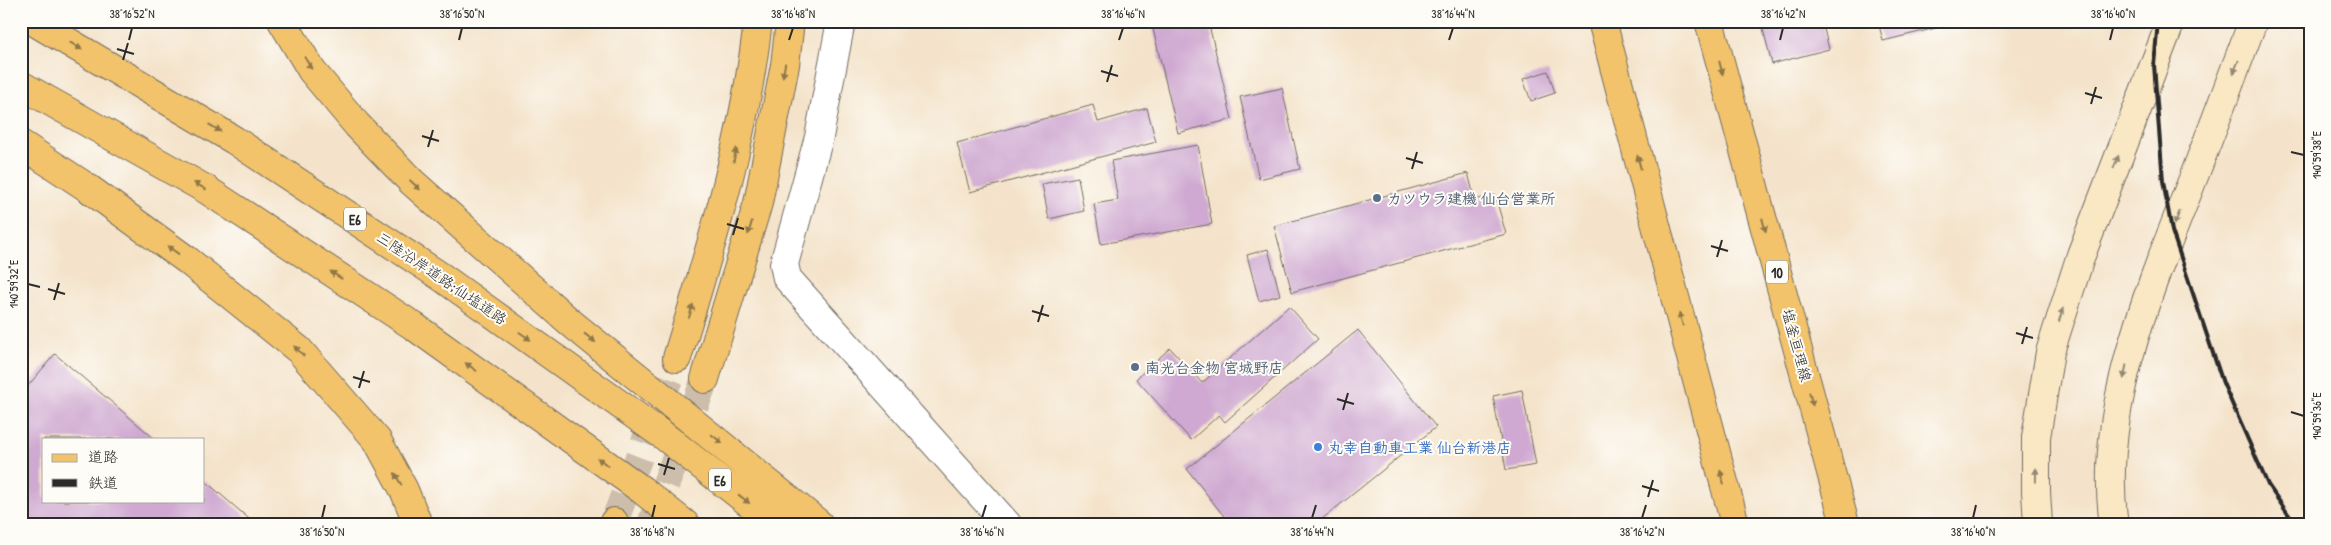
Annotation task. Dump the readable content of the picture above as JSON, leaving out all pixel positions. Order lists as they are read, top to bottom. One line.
{"streets":{"main road":["E6","10","三陸沿岸道路;仙塩道路","塩釜亘理線"]},"places":["カツウラ建機 仙台営業所","南光台金物 宮城野店","丸幸自動車工業 仙台新港店"],"legend":["道路","鉄道"],"coordinates":["38°16'52\"N","38°16'50\"N","38°16'48\"N","38°16'46\"N","38°16'44\"N","38°16'42\"N","38°16'40\"N","140°59'38\"E","140°59'32\"E","140°59'36\"E"]}
